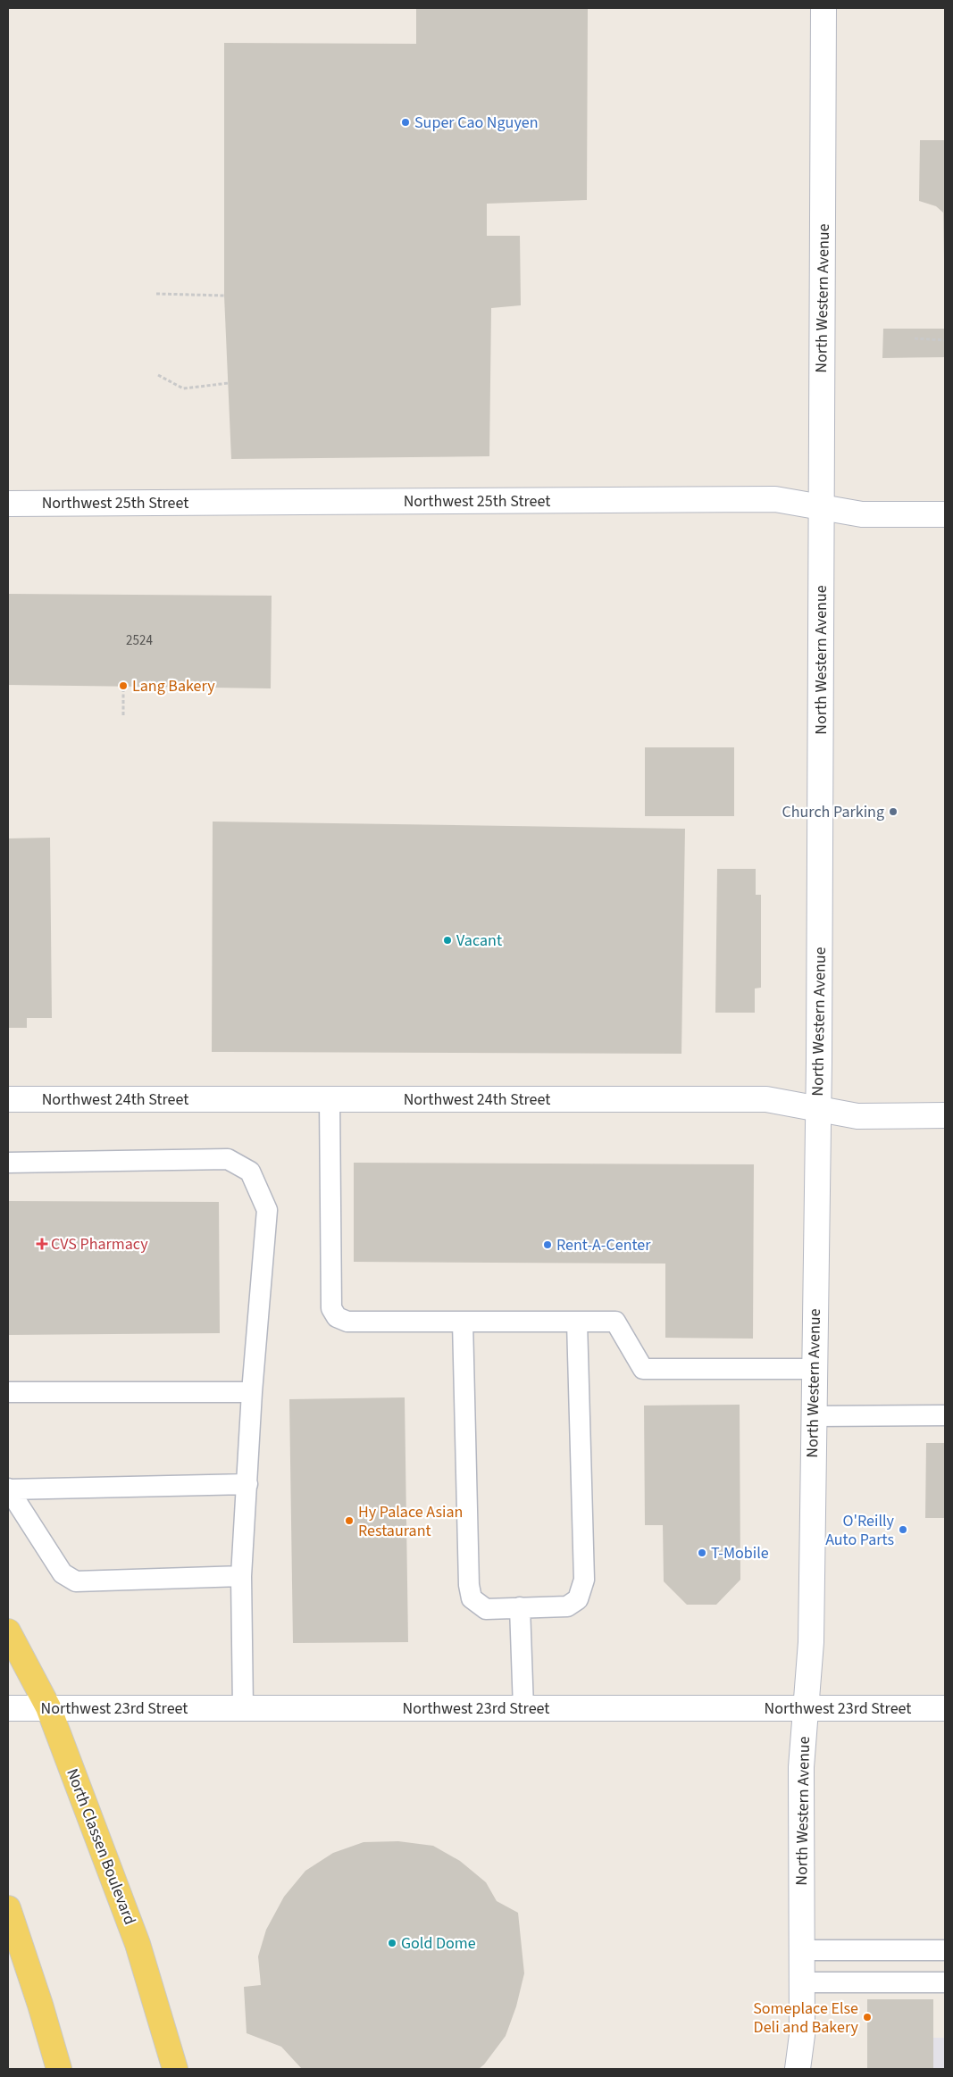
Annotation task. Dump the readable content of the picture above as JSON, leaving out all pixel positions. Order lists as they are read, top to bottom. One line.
{"streets":{"main road":["North Classen Boulevard"],"street":["North Western Avenue","Northwest 25th Street","Northwest 24th Street","Northwest 23rd Street"]},"crossings":[["North Western Avenue","Northwest 25th Street"],["North Western Avenue","Northwest 24th Street"],["North Western Avenue","Northwest 23rd Street"],["Northwest 23rd Street","North Classen Boulevard"]],"places":{"other":["Super Cao Nguyen","Lang Bakery","Church Parking","Vacant","Rent-A-Center","Hy Palace Asian Restaurant","O'Reilly Auto Parts","T-Mobile","Gold Dome","Someplace Else Deli and Bakery"],"health":["CVS Pharmacy"]},"house_numbers":["2524"]}
